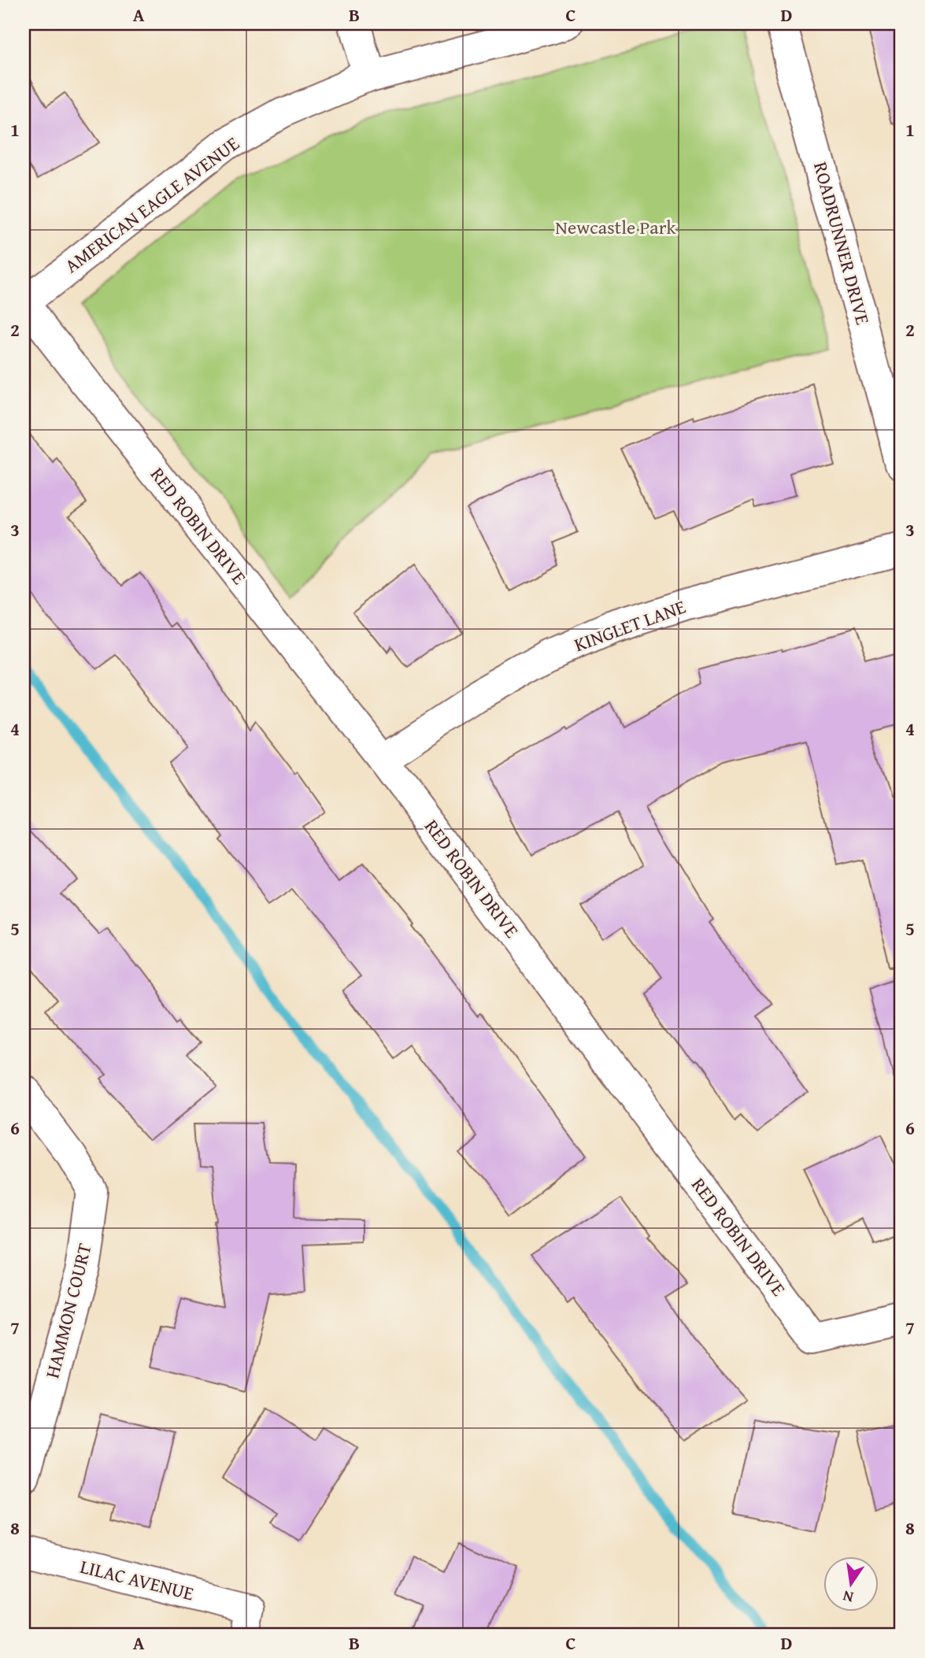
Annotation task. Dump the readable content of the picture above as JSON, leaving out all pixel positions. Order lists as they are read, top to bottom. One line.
{"streets":{"street":["AMERICAN EAGLE AVENUE","ROADRUNNER DRIVE","RED ROBIN DRIVE","KINGLET LANE","HAMMON COURT","LILAC AVENUE"]},"crossings":[["AMERICAN EAGLE AVENUE","RED ROBIN DRIVE"],["RED ROBIN DRIVE","KINGLET LANE"]],"parks":["Newcastle Park"],"north":"bottom","grid":{"columns":["A","B","C","D"],"rows":["1","2","3","4","5","6","7","8"]}}
